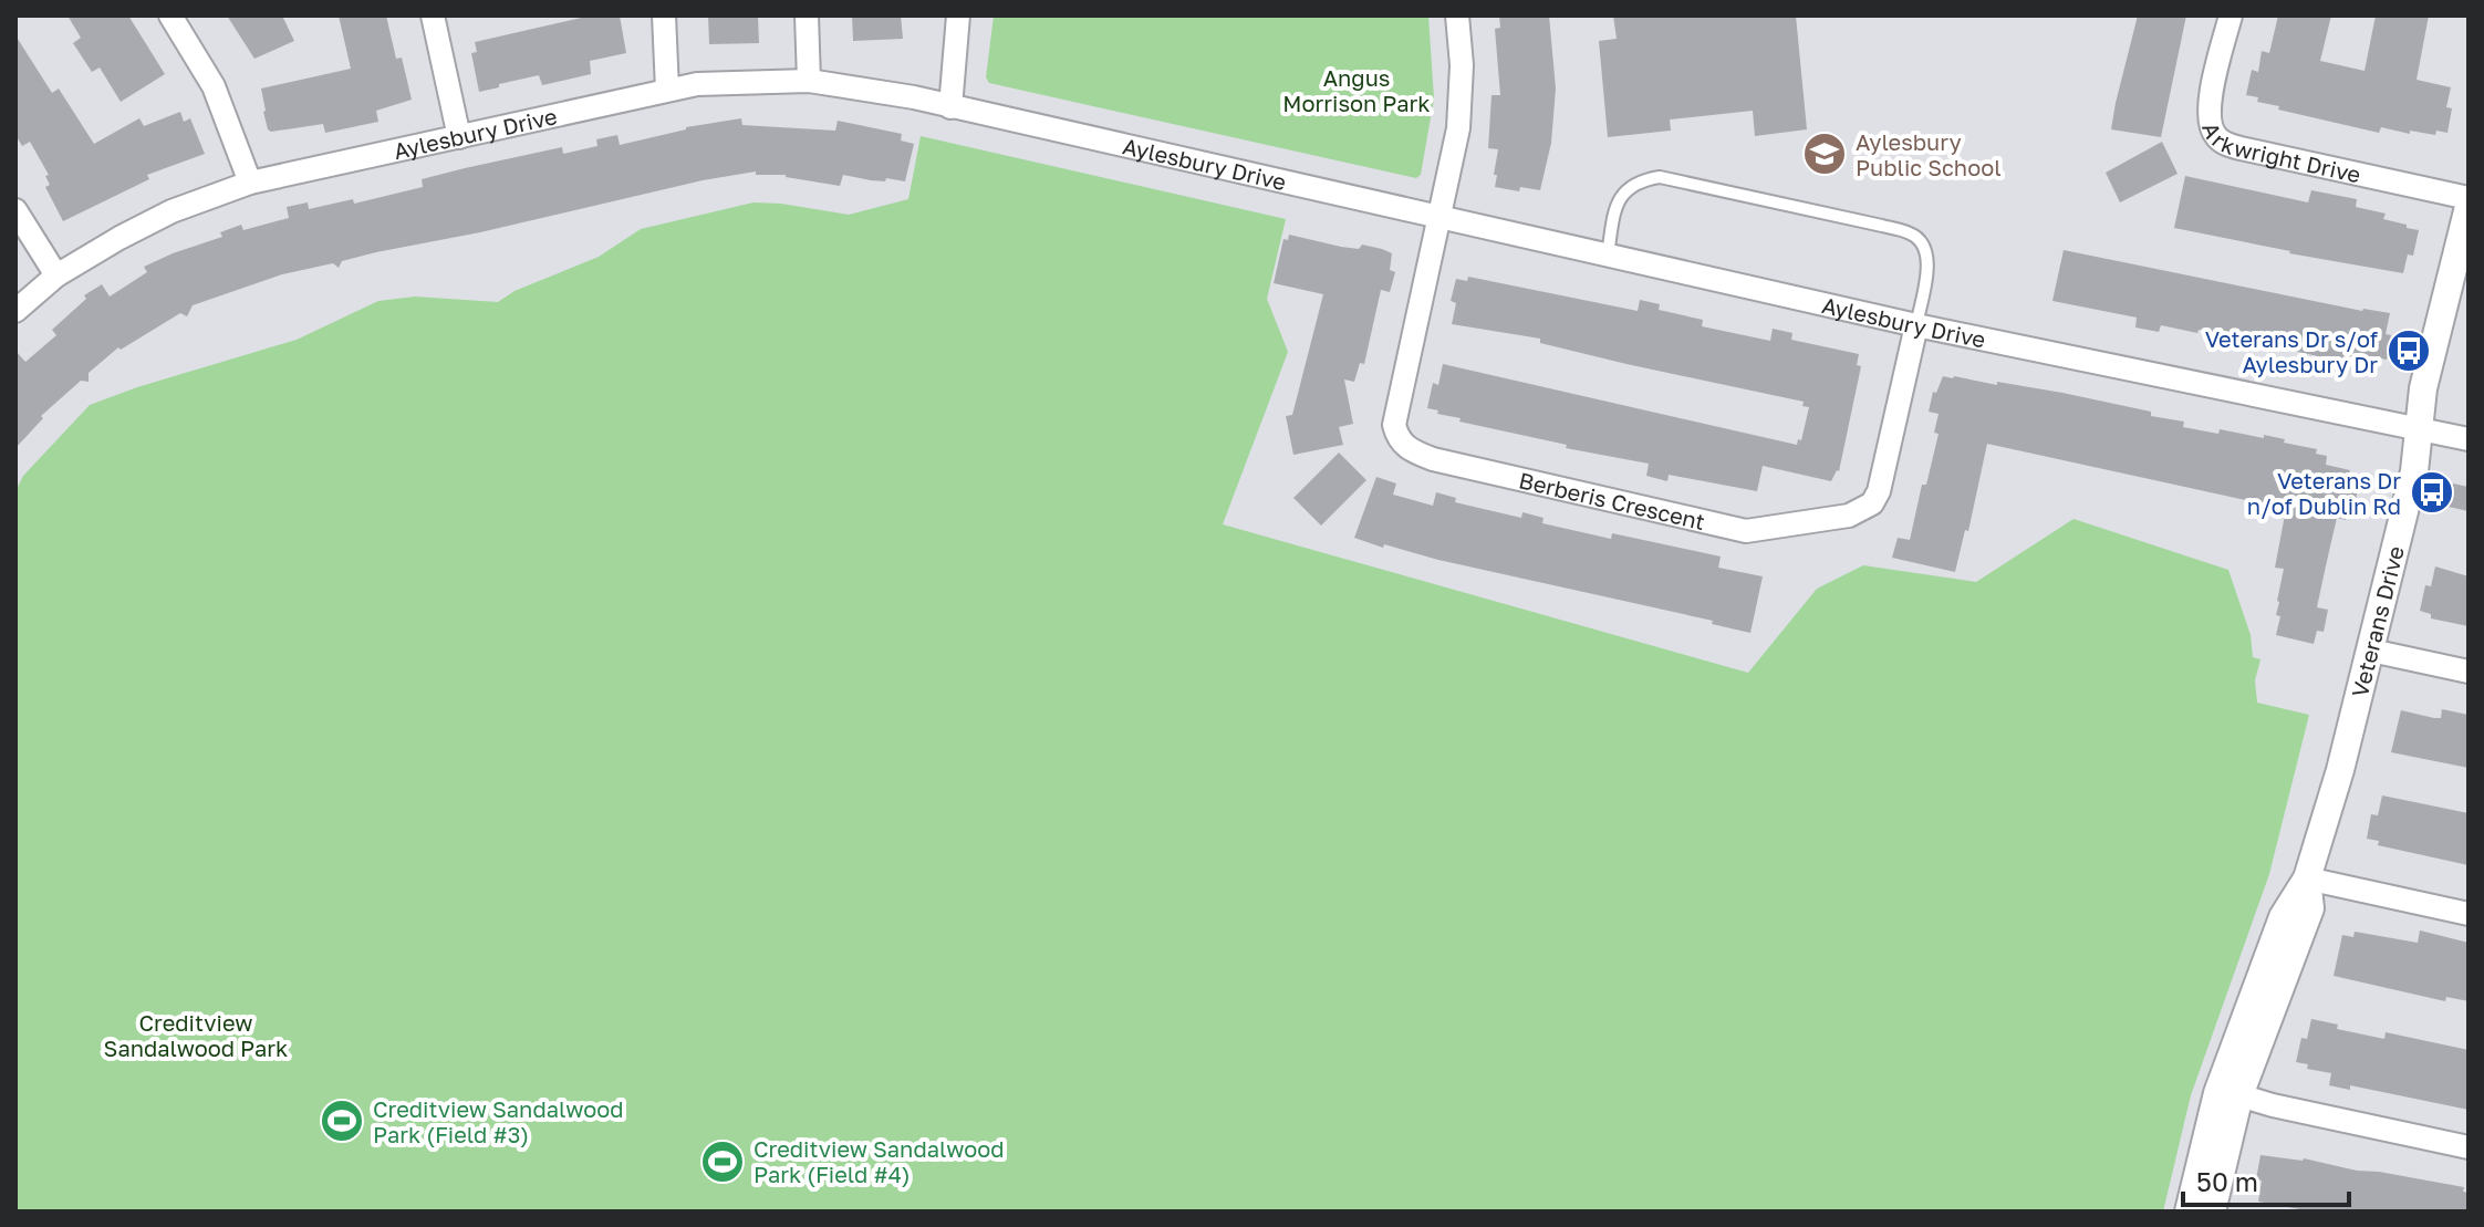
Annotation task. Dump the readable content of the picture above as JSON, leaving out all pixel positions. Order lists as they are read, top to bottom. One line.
{"streets":{"street":["Aylesbury Drive","Arkwright Drive","Berberis Crescent","Veterans Drive"]},"crossings":[["Aylesbury Drive","Berberis Crescent"],["Aylesbury Drive","Veterans Drive"]],"parks":["Angus Morrison Park","Creditview Sandalwood Park"],"places":{"school or university":["Aylesbury Public School"],"bus stop":["Veterans Dr s/of Aylesbury Dr","Veterans Dr n/of Dublin Rd"],"sports":["Creditview Sandalwood Park (Field #3)","Creditview Sandalwood Park (Field #4)"]},"scale_bar":"50 m"}
